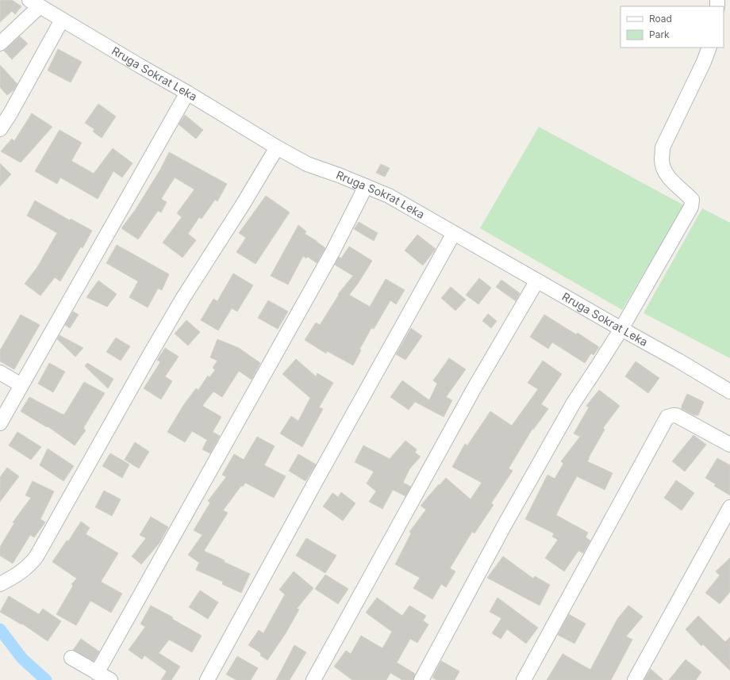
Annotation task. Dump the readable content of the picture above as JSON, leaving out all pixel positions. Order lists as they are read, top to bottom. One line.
{"streets":{"street":["Rruga Sokrat Leka"]},"legend":["Road","Park"]}
